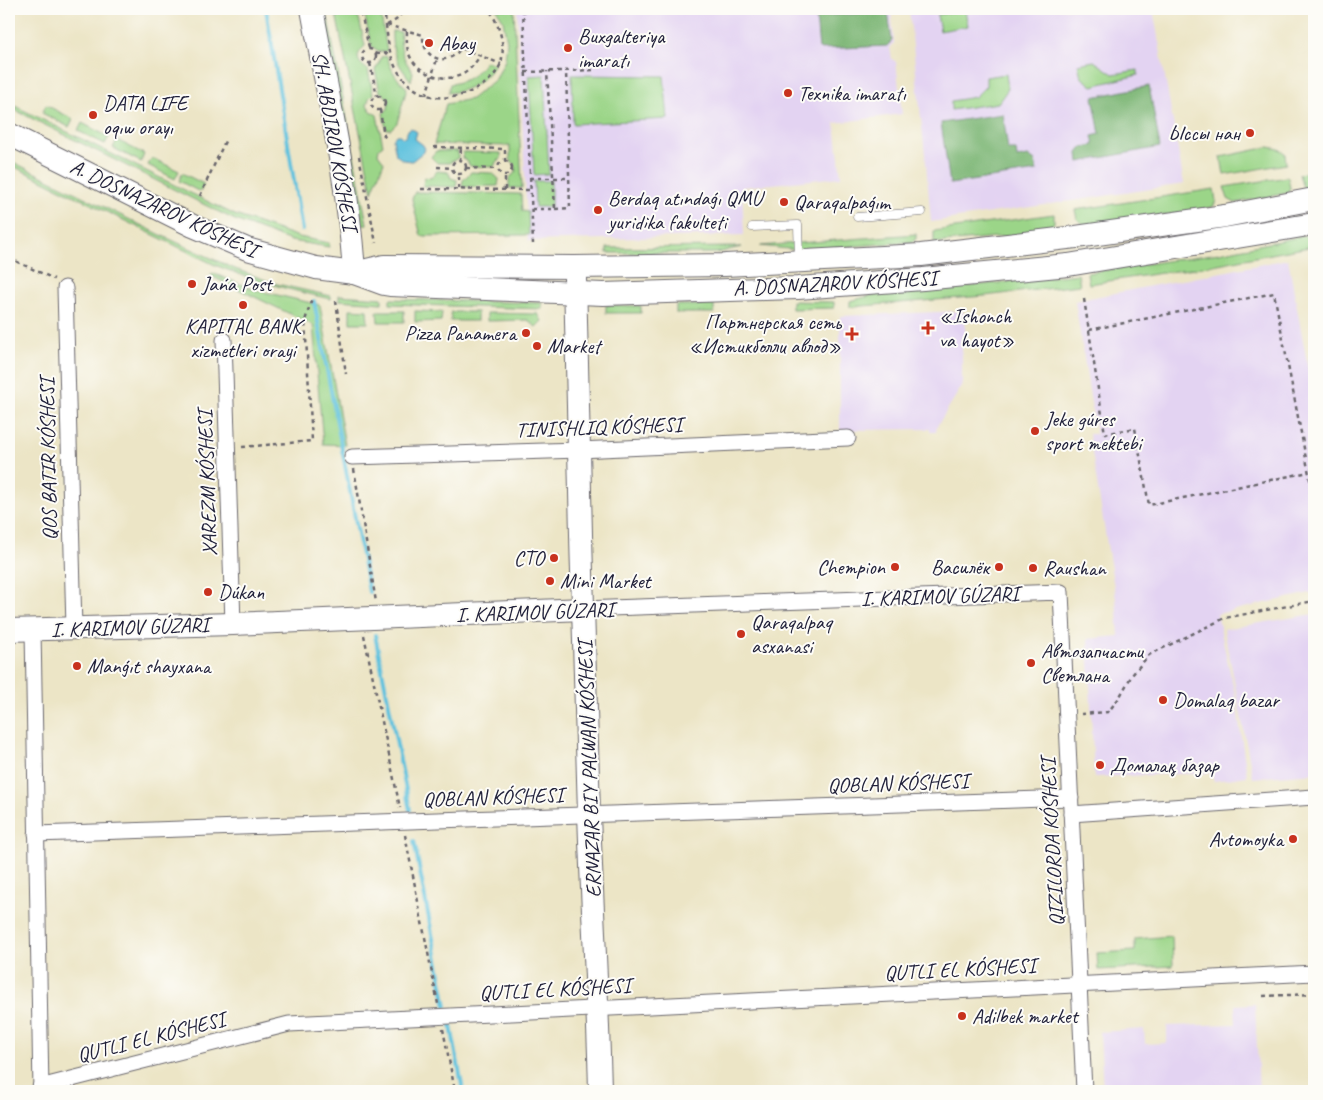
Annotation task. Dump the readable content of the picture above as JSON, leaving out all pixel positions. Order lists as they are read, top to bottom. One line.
{"streets":{"main road":["SH. ABDIROV KÓSHESI","A. DOSNAZAROV KÓSHESI","ERNAZAR BIY PALWAN KÓSHESI"],"street":["XAREZM KÓSHESI","QOBLAN KÓSHESI"]},"crossings":[["SH. ABDIROV KÓSHESI","A. DOSNAZAROV KÓSHESI"],["A. DOSNAZAROV KÓSHESI","ERNAZAR BIY PALWAN KÓSHESI"],["ERNAZAR BIY PALWAN KÓSHESI","QOBLAN KÓSHESI"]],"places":{"other":["Abay","Buxgalteriya imaratı","Texnika imaratı","DATA LIFE oqıw orayı","Ыссы нан","Qaraqalpaǵım","Berdaq atındaǵı QMU yuridika fakulteti","Jańa Post","KAPITAL BANK xizmetleri orayi","Pizza Panamera","Market","Jeke gúres sport mektebi","СТО","Chempion","Василёк","Raushan","Mini Market","Dúkan","Qaraqalpaq asxanasi","Автозапчасти Светлана","Manǵıt shayxana","Domalaq bazar","Домалақ базар","Avtomoyka","Adilbek market"],"health":["«Ishonch va hayot»","Партнерская сеть «Истикболли авлод»"]}}
